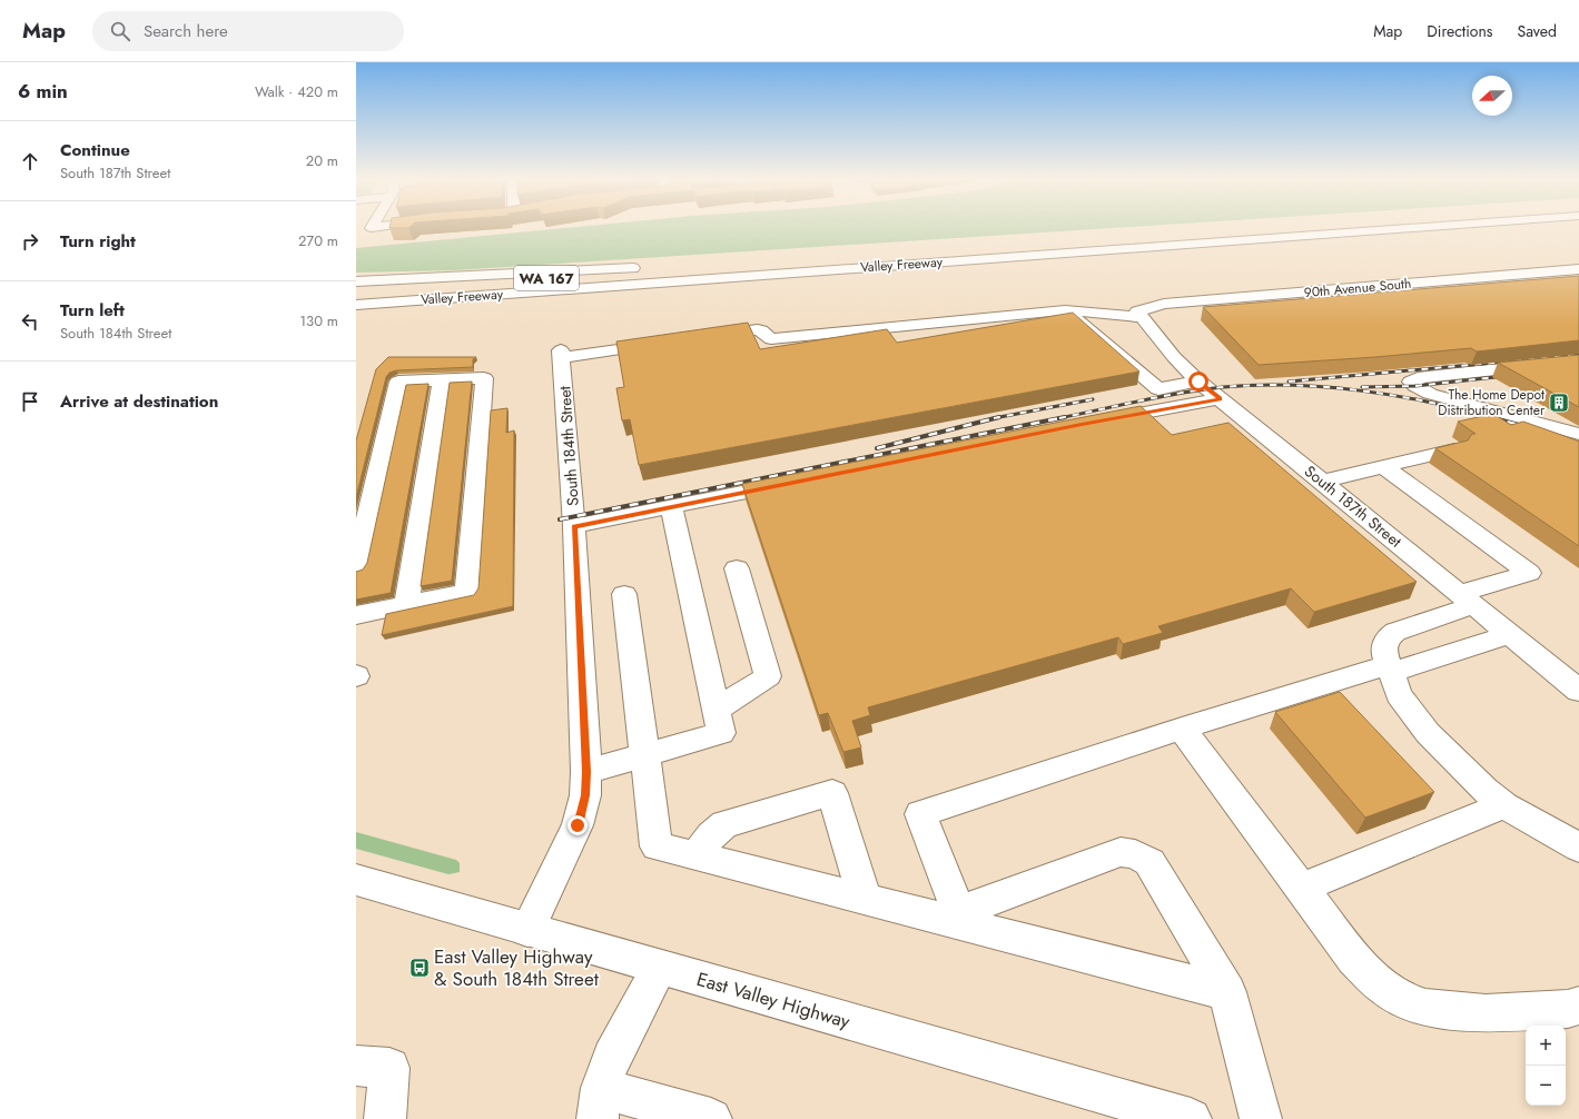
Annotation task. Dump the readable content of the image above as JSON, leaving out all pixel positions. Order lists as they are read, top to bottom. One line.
{"streets":{"main road":["Valley Freeway","WA 167","90th Avenue South","South 184th Street","South 187th Street","East Valley Highway"]},"crossings":[["90th Avenue South","South 187th Street"],["South 184th Street","East Valley Highway"]],"places":{"building":["The Home Depot Distribution Center"],"bus stop":["East Valley Highway & South 184th Street"]},"north":"left","page":{"header":"Map","search":"Search here","nav":["Map","Directions","Saved"],"heading":["6 min","Walk · 420 m"],"list":[["Continue","South 187th Street","20 m"],["Turn right","270 m"],["Turn left","South 184th Street","130 m"],"Arrive at destination"],"map_buttons":["+","−"]}}
